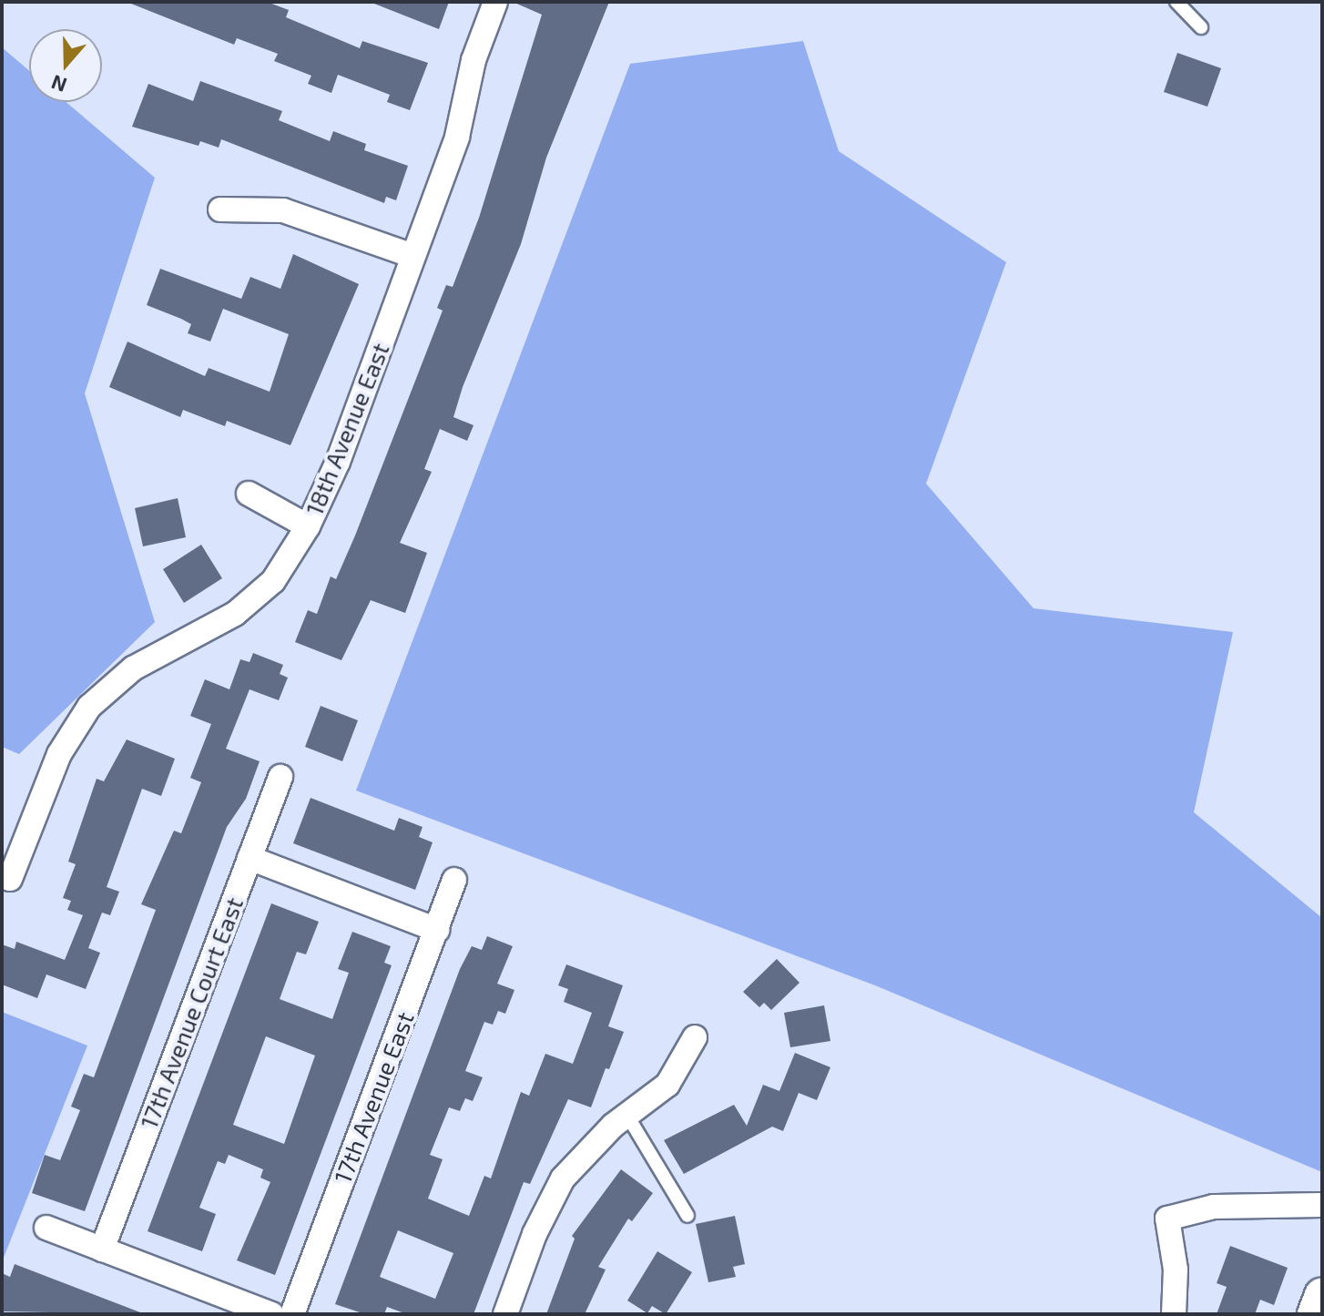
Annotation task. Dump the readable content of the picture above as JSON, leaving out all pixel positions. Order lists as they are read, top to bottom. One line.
{"streets":{"street":["18th Avenue East","17th Avenue Court East","17th Avenue East"]},"north":"bottom"}
